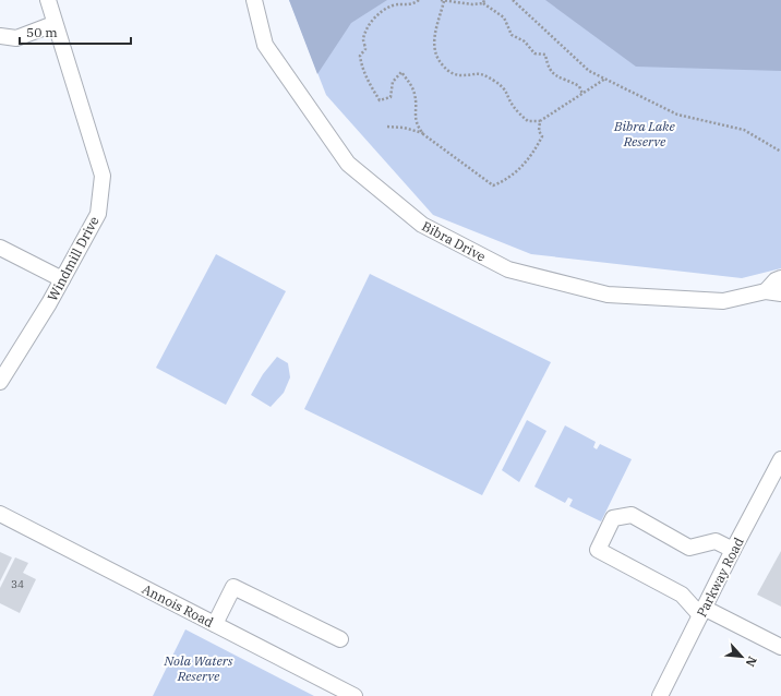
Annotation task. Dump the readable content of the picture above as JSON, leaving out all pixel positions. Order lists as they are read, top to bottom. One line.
{"streets":{"street":["Bibra Drive","Windmill Drive","Parkway Road","Annois Road"]},"parks":["Bibra Lake Reserve","Nola Waters Reserve"],"house_numbers":["34"],"scale_bar":"50 m","north":"bottom right"}
